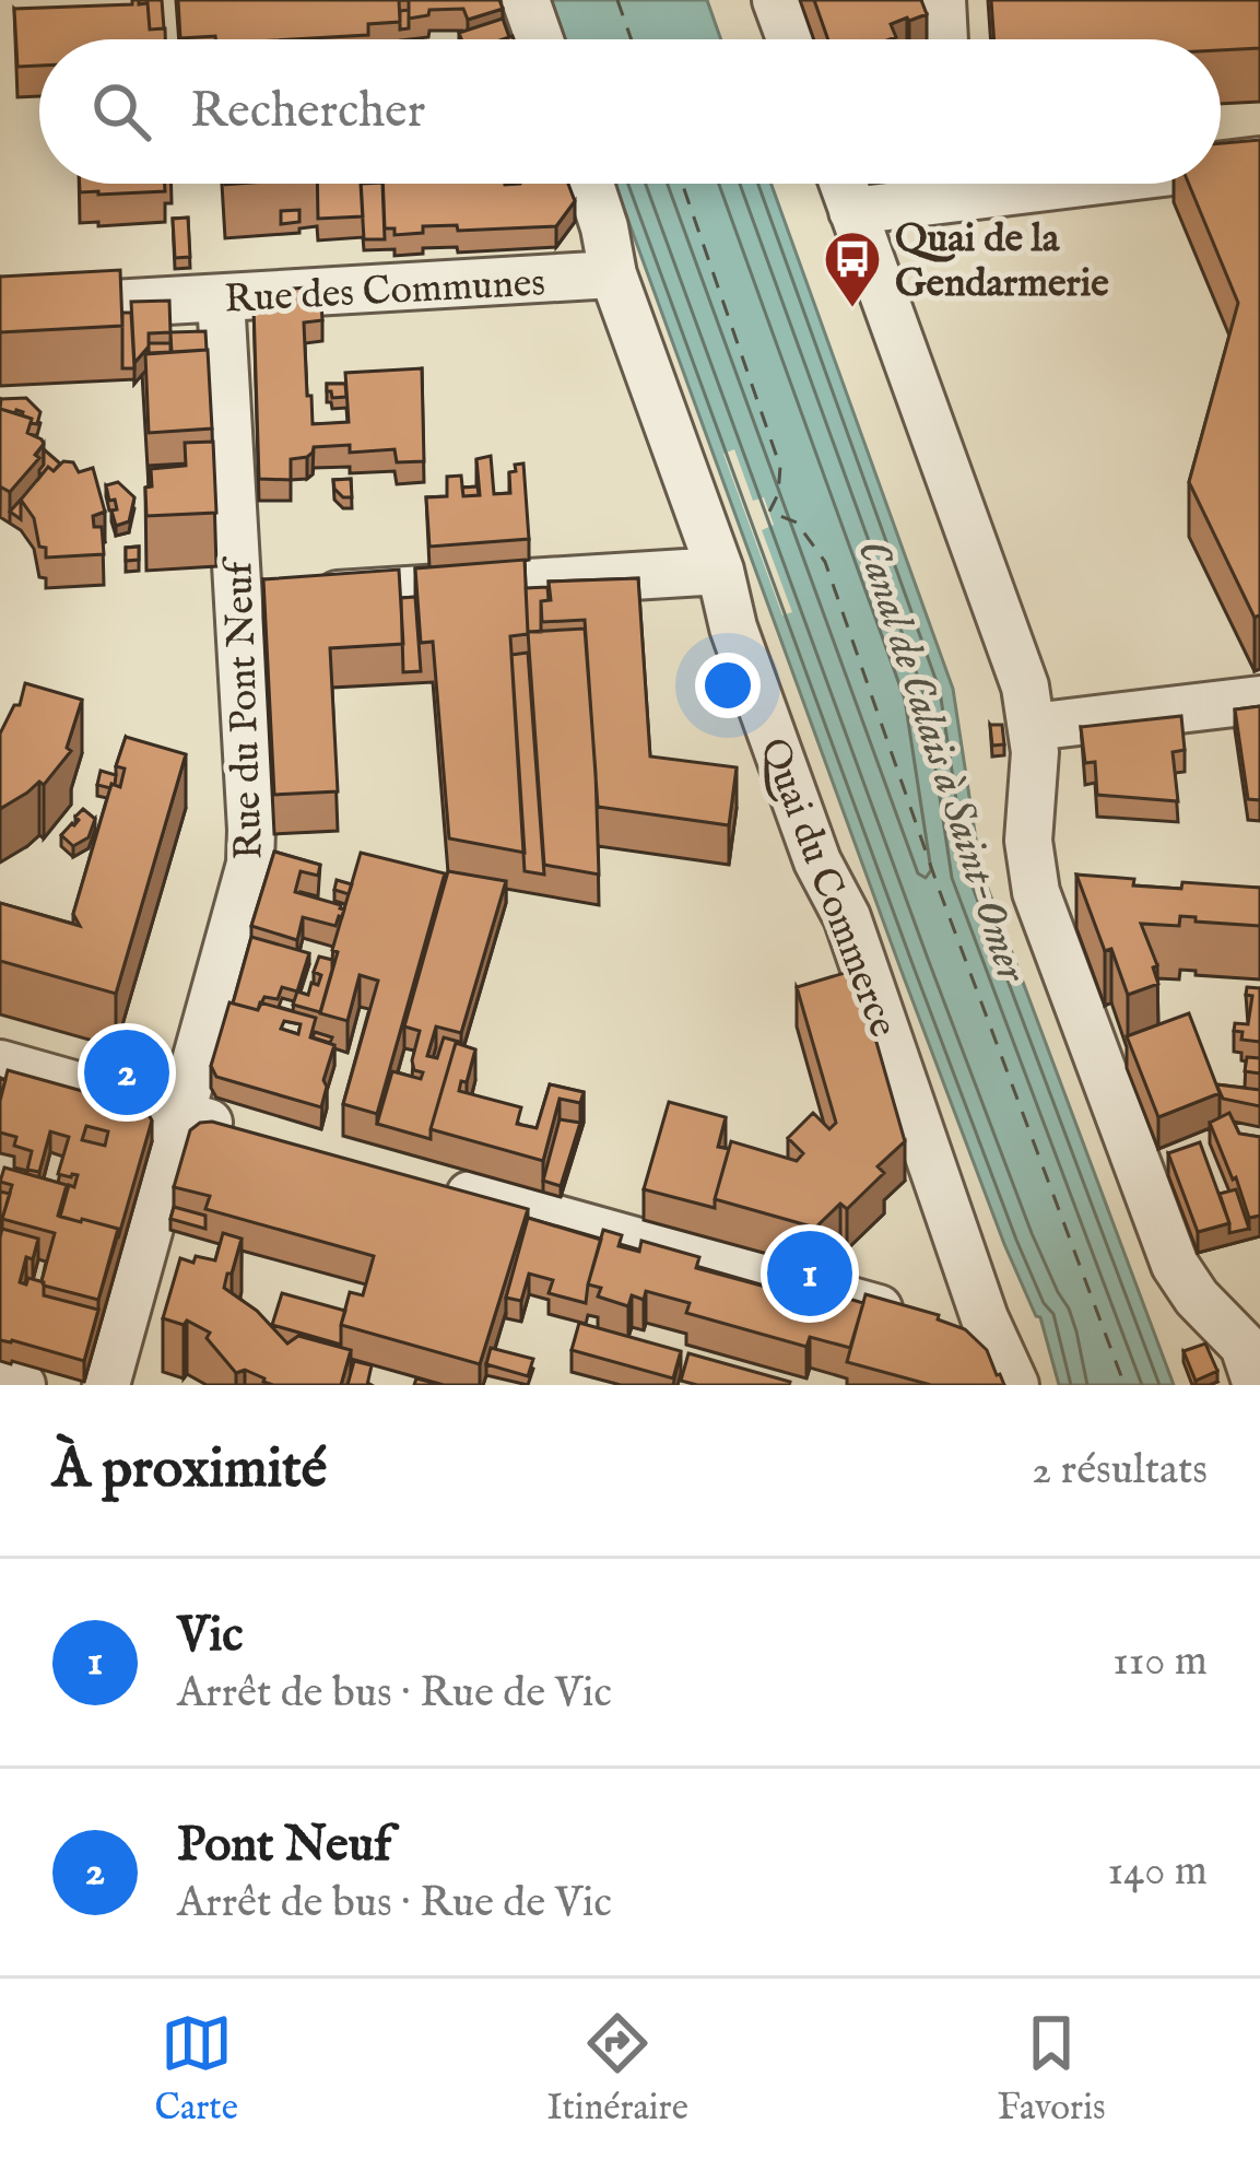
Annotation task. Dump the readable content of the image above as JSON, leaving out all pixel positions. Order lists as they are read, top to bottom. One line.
{"streets":{"street":["Rue des Communes","Rue du Pont Neuf","Quai du Commerce"]},"crossings":[["Rue des Communes","Rue du Pont Neuf"],["Rue des Communes","Quai du Commerce"]],"water":["Canal de Calais à Saint-Omer"],"places":{"bus stop":["Quai de la Gendarmerie"]},"page":{"search":"Rechercher","pins":["2","1"],"heading":["À proximité","2 résultats"],"list":[{"mark":"1","name":"Vic","note":"Arrêt de bus · Rue de Vic","value":"110 m"},{"mark":"2","name":"Pont Neuf","note":"Arrêt de bus · Rue de Vic","value":"140 m"}],"nav":["Carte","Itinéraire","Favoris"]}}
